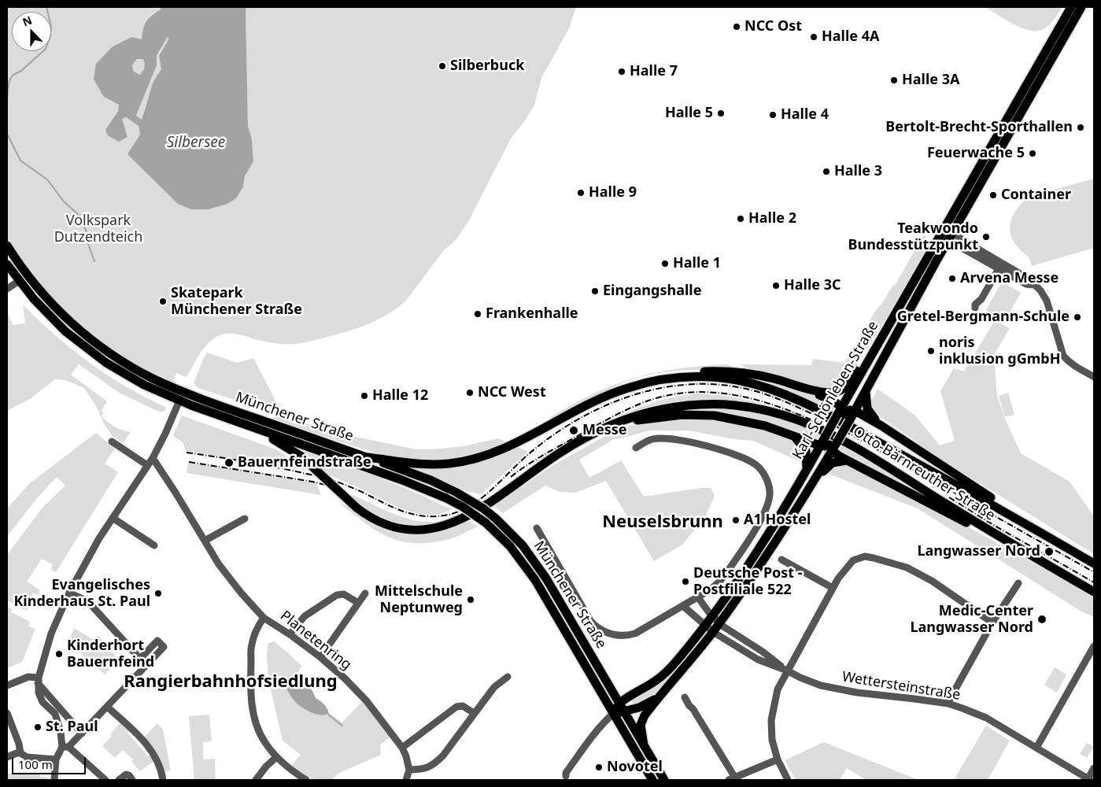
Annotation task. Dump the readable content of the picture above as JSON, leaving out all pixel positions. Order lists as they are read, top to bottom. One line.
{"streets":{"main road":["Karl-Schönleben-Straße","Münchener Straße","Otto-Bärnreuther-Straße"],"street":["Planetenring","Wettersteinstraße"]},"crossings":[["Karl-Schönleben-Straße","Münchener Straße"],["Karl-Schönleben-Straße","Otto-Bärnreuther-Straße"],["Karl-Schönleben-Straße","Wettersteinstraße"],["Münchener Straße","Otto-Bärnreuther-Straße"]],"districts":["Neuselsbrunn","Rangierbahnhofsiedlung"],"water":["Silbersee"],"parks":["Volkspark Dutzendteich"],"places":["NCC Ost","Halle 4A","Silberbuck","Halle 7","Halle 3A","Halle 5","Halle 4","Bertolt-Brecht-Sporthallen","Feuerwache 5","Halle 3","Halle 9","Container","Halle 2","Teakwondo Bundesstützpunkt","Halle 1","Arvena Messe","Halle 3C","Eingangshalle","Skatepark Münchener Straße","Frankenhalle","Gretel-Bergmann-Schule","noris inklusion gGmbH","NCC West","Halle 12","Messe","Bauernfeindstraße","A1 Hostel","Langwasser Nord","Deutsche Post - Postfiliale 522","Evangelisches Kinderhaus St. Paul","Mittelschule Neptunweg","Medic-Center Langwasser Nord","Kinderhort Bauernfeind","St. Paul","Novotel"],"scale_bar":"100 m","north":"top"}
